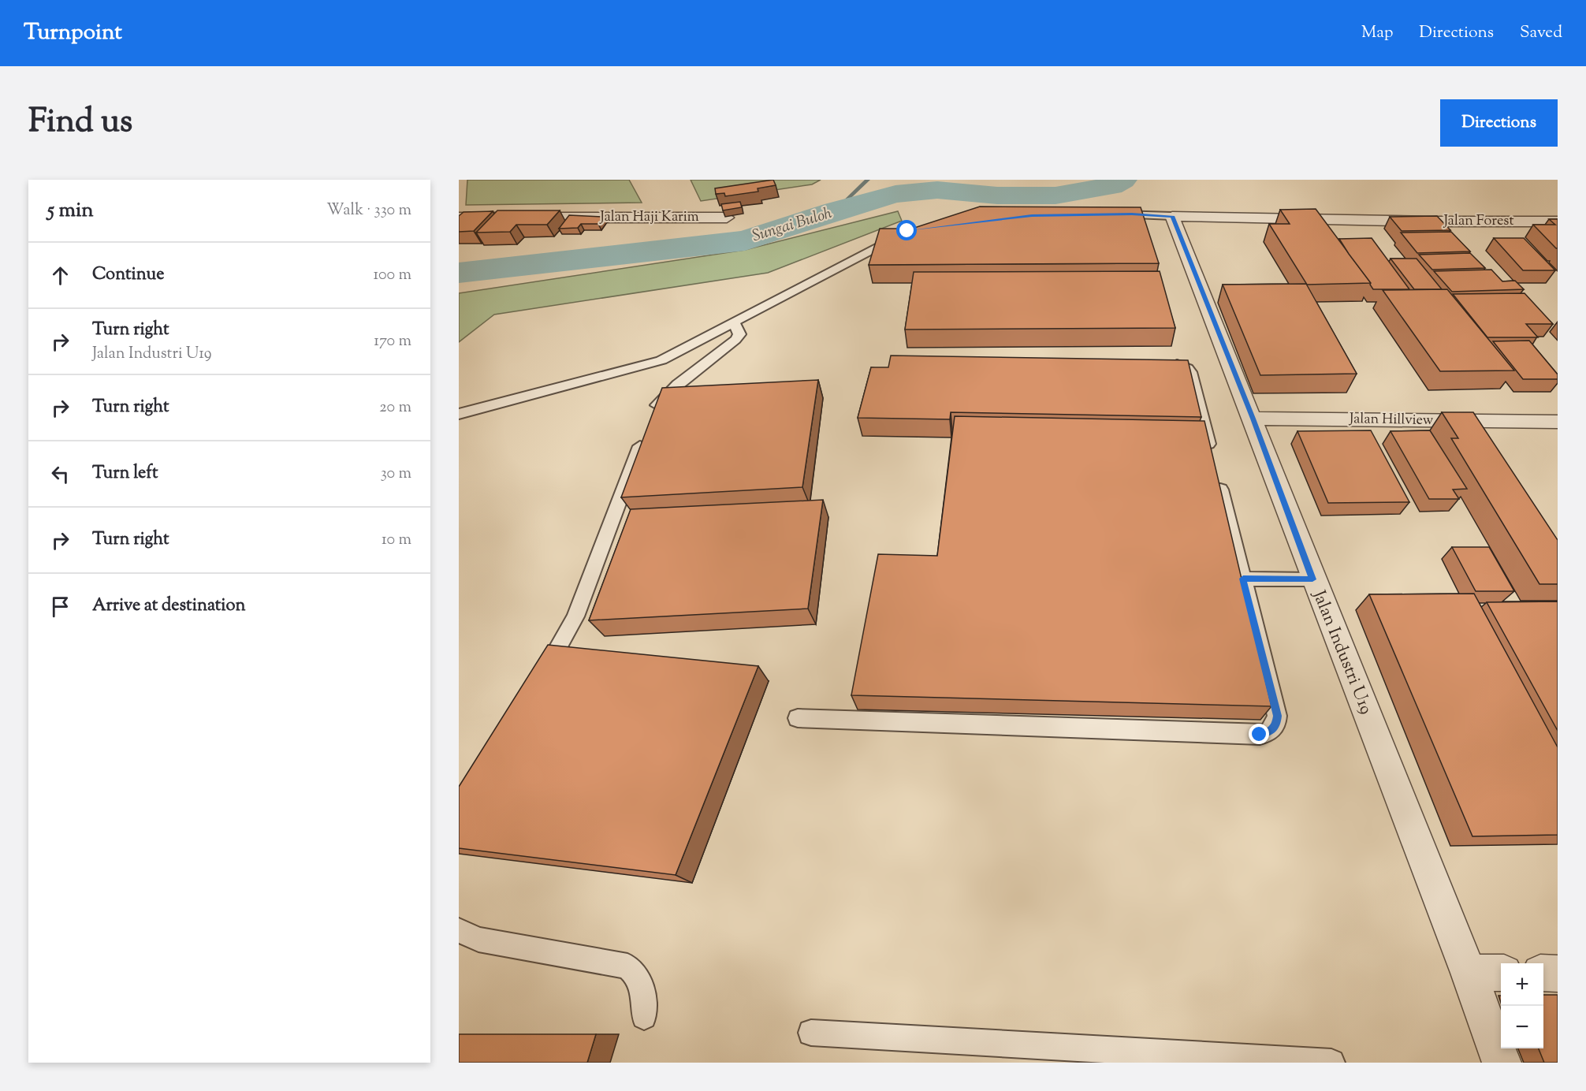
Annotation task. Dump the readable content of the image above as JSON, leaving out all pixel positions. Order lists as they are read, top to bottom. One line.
{"streets":{"street":["Jalan Haji Karim","Jalan Forest","Jalan Hillview","Jalan Industri U19"]},"crossings":[["Jalan Forest","Jalan Industri U19"],["Jalan Hillview","Jalan Industri U19"]],"water":["Sungai Buloh"],"page":{"header":"Turnpoint","nav":["Map","Directions","Saved"],"title":"Find us","buttons":"Directions","heading":["5 min","Walk · 330 m"],"list":[["Continue","100 m"],["Turn right","Jalan Industri U19","170 m"],["Turn right","20 m"],["Turn left","30 m"],["Turn right","10 m"],"Arrive at destination"],"map_buttons":["+","−"]}}
